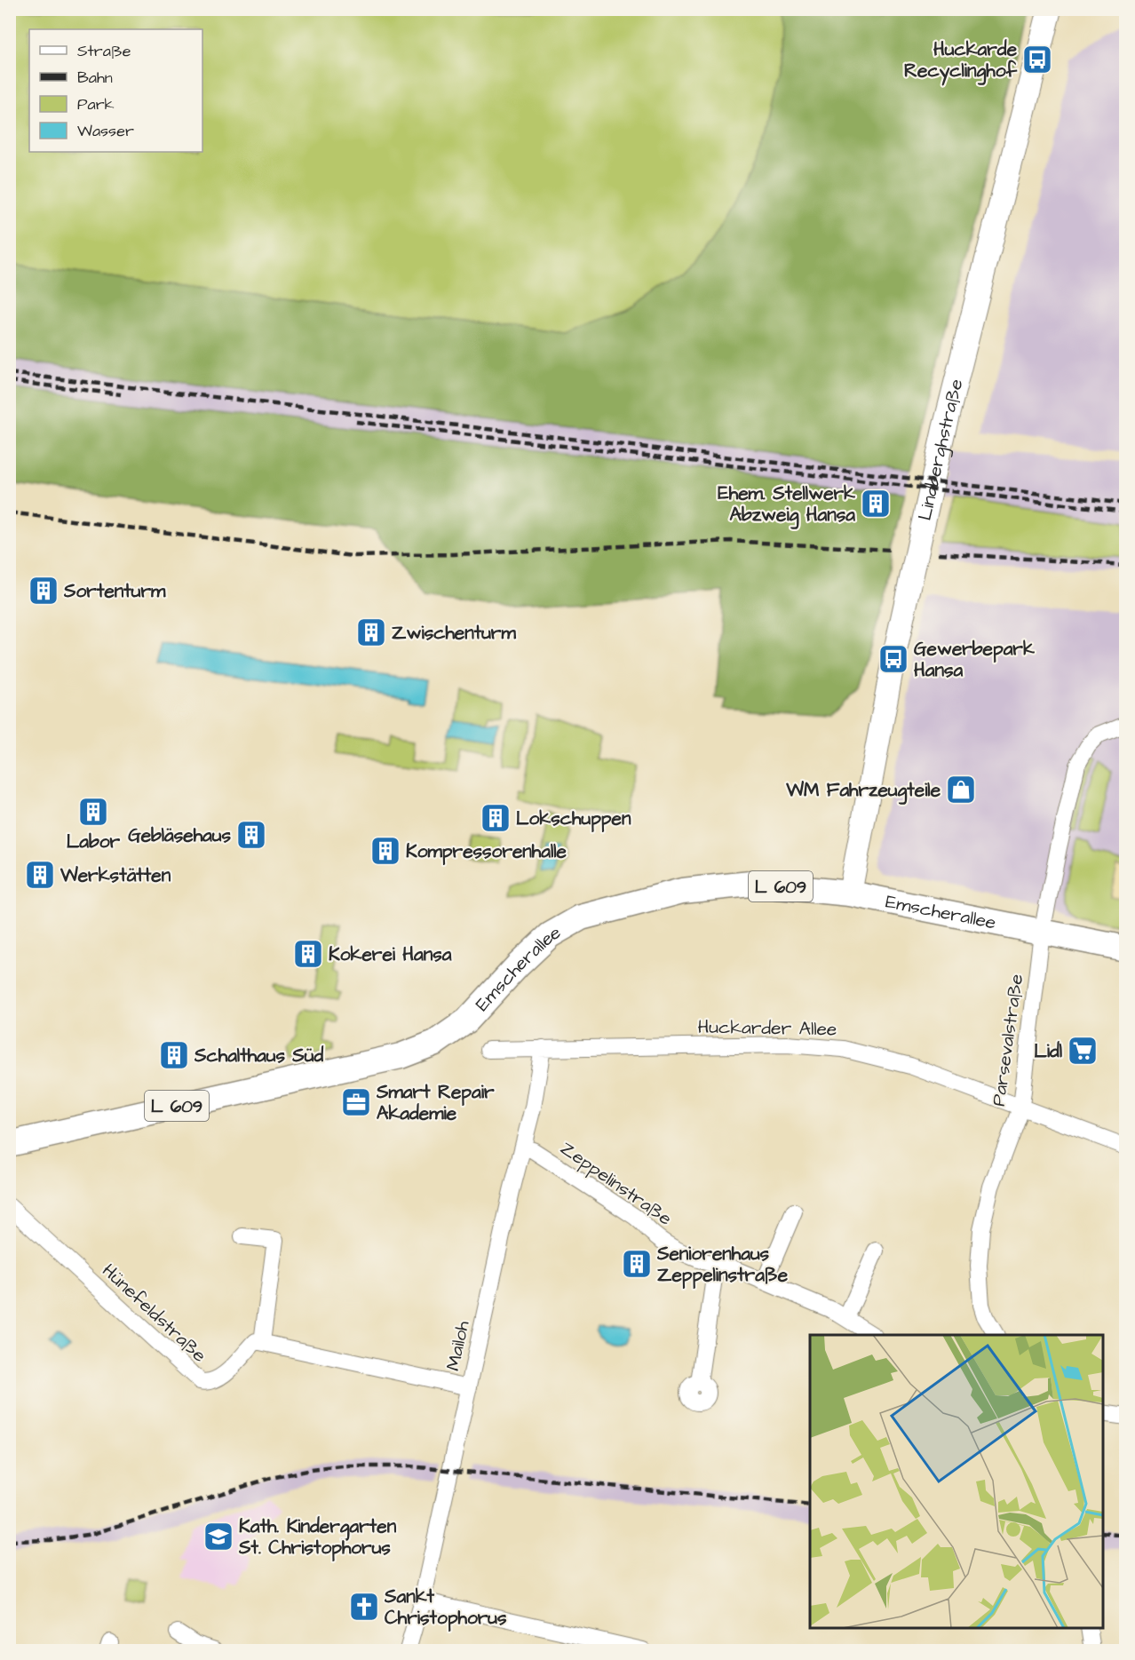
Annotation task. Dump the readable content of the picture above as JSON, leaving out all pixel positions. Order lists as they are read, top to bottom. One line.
{"streets":{"main road":["Lindberghstraße","L 609","Emscherallee"],"street":["Huckarder Allee","Parsevalstraße","Zeppelinstraße","Hünefeldstraße","Mailoh"]},"crossings":[["Lindberghstraße","Emscherallee"],["L 609","Emscherallee"],["L 609","Parsevalstraße"],["Emscherallee","Parsevalstraße"],["Huckarder Allee","Parsevalstraße"],["Huckarder Allee","Mailoh"],["Zeppelinstraße","Mailoh"]],"places":{"bus stop":["Huckarde Recyclinghof","Gewerbepark Hansa"],"building":["Ehem. Stellwerk Abzweig Hansa","Sortenturm","Zwischenturm","Labor","Lokschuppen","Gebläsehaus","Kompressorenhalle","Werkstätten","Kokerei Hansa","Schalthaus Süd","Seniorenhaus Zeppelinstraße"],"shop":["WM Fahrzeugteile"],"supermarket":["Lidl"],"office":["Smart Repair Akademie"],"school or university":["Kath. Kindergarten St. Christophorus"],"church":["Sankt Christophorus"]},"legend":["Straße","Bahn","Park","Wasser"]}
